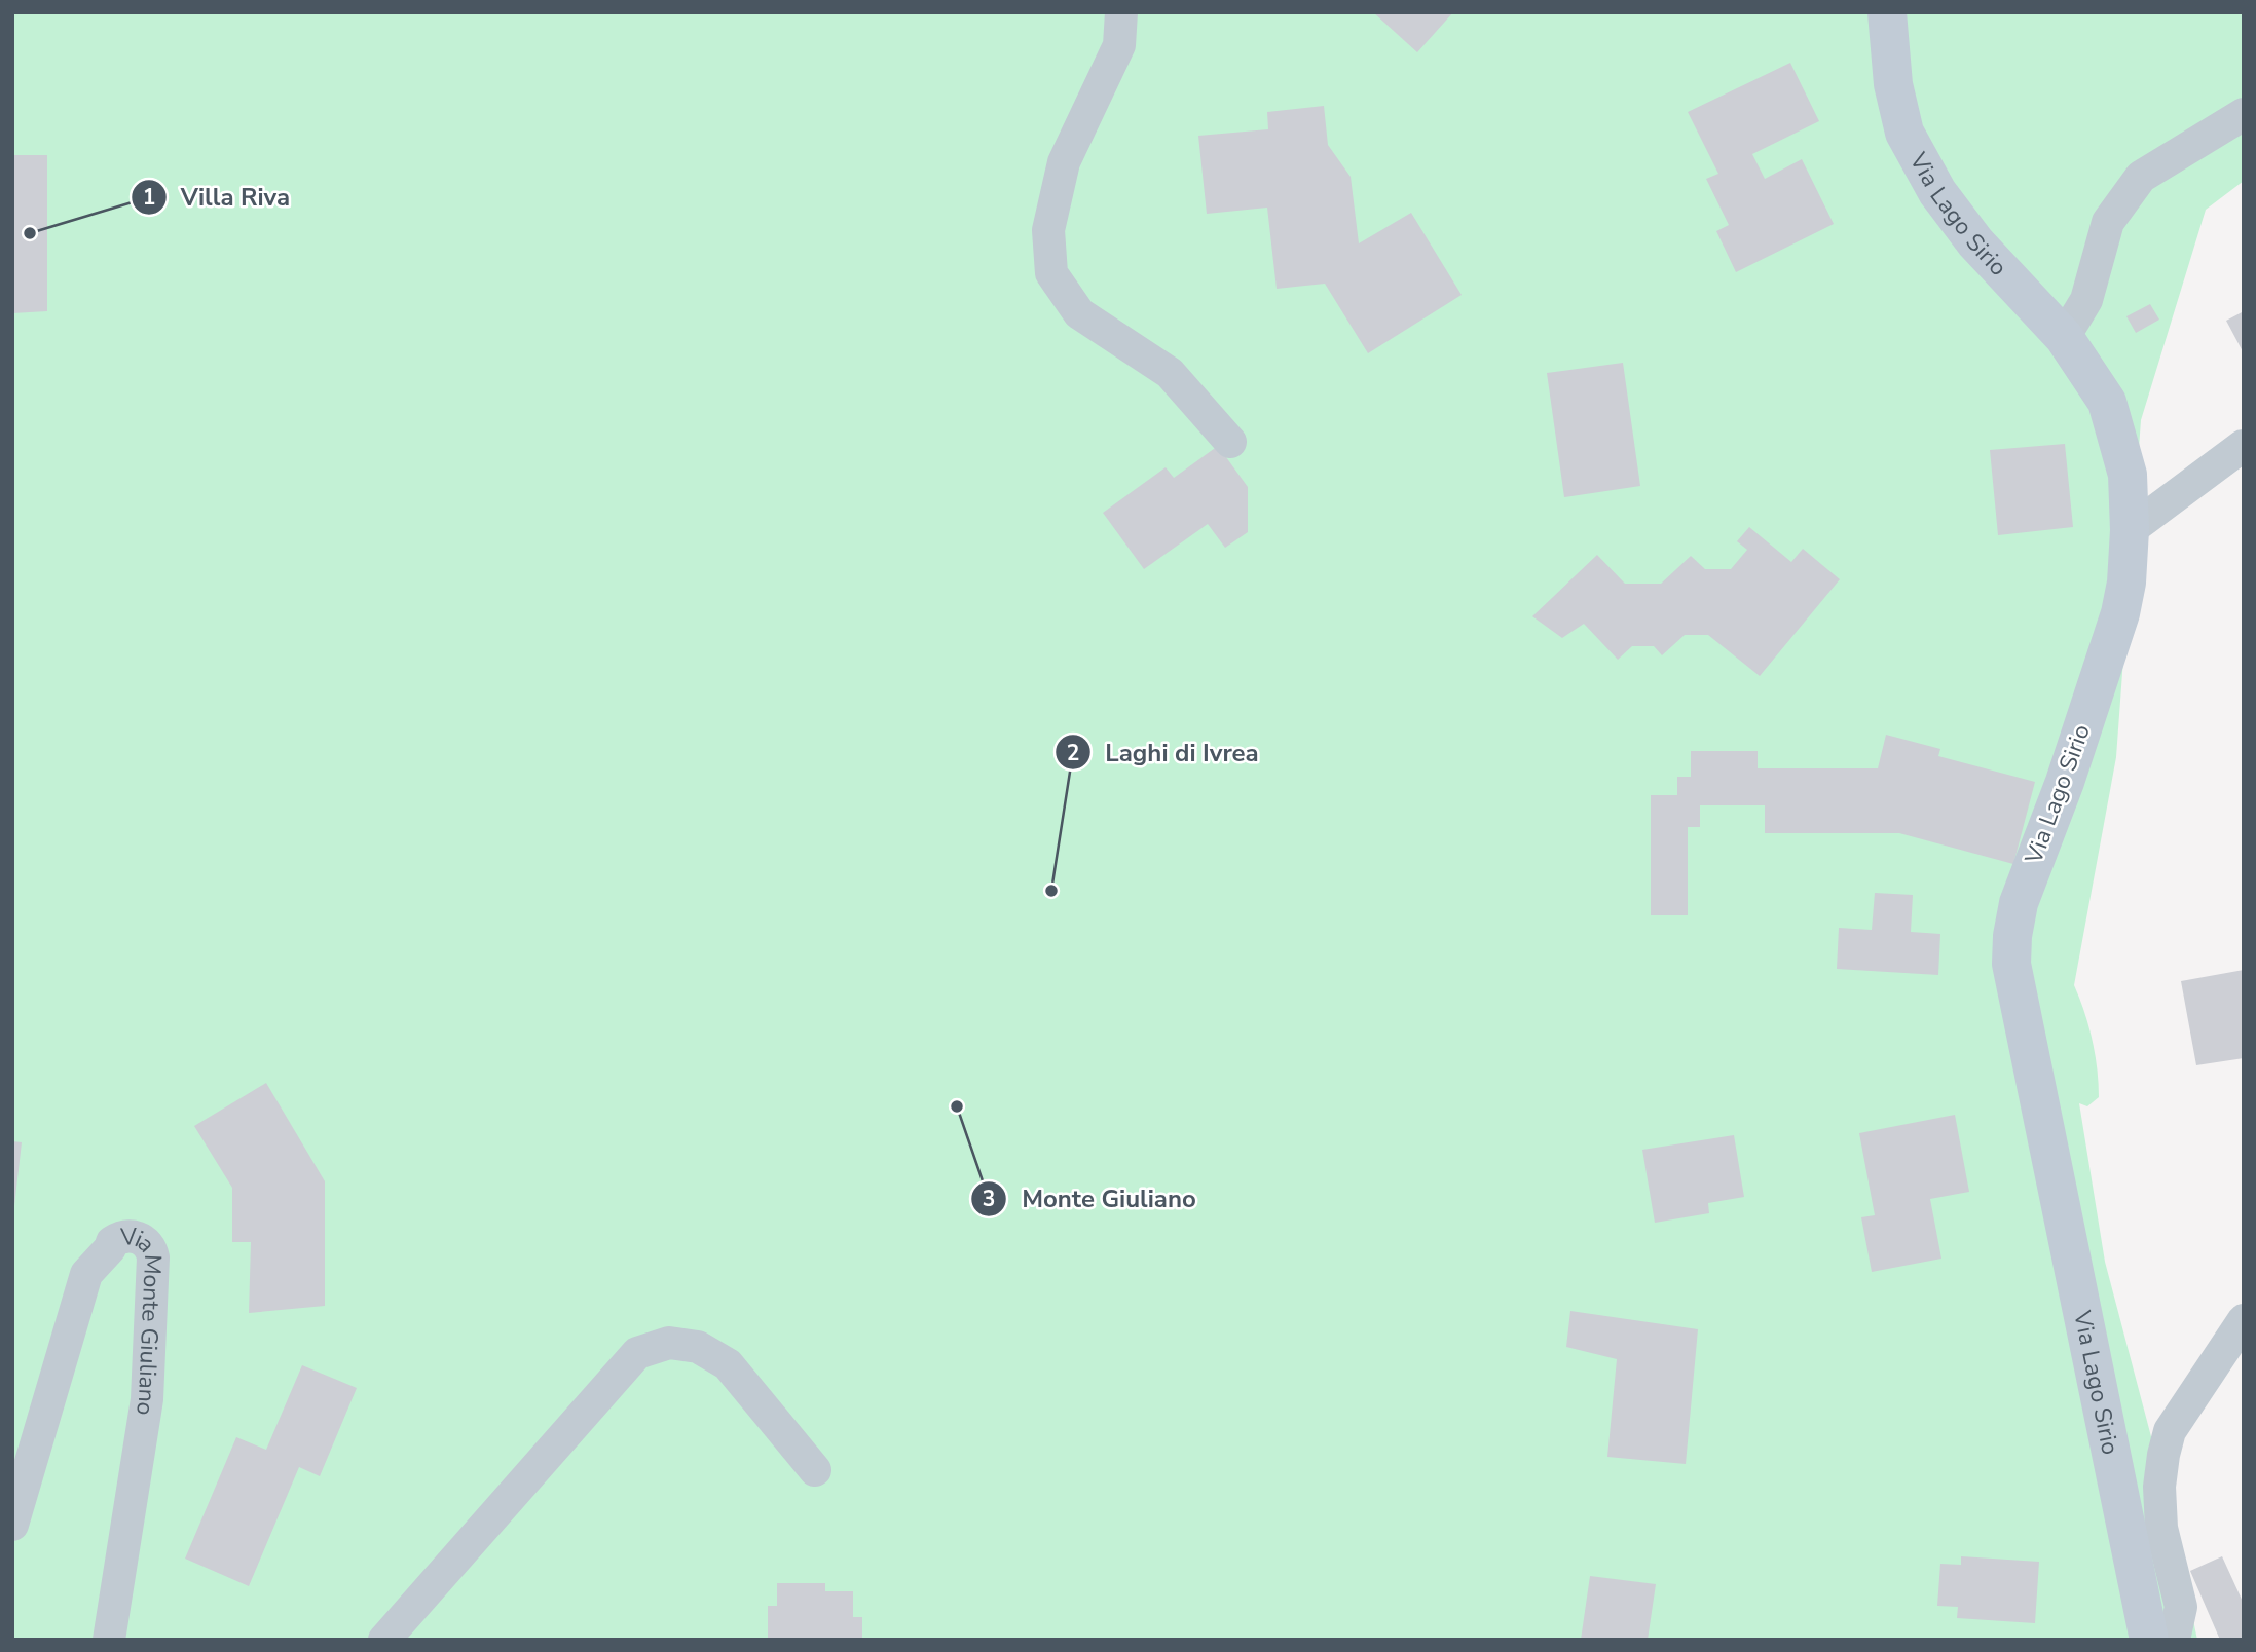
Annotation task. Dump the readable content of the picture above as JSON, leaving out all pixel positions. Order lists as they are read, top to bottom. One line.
{"streets":{"main road":["Via Lago Sirio"],"street":["Via Monte Giuliano"]},"places":["Villa Riva","Laghi di Ivrea","Monte Giuliano"]}
